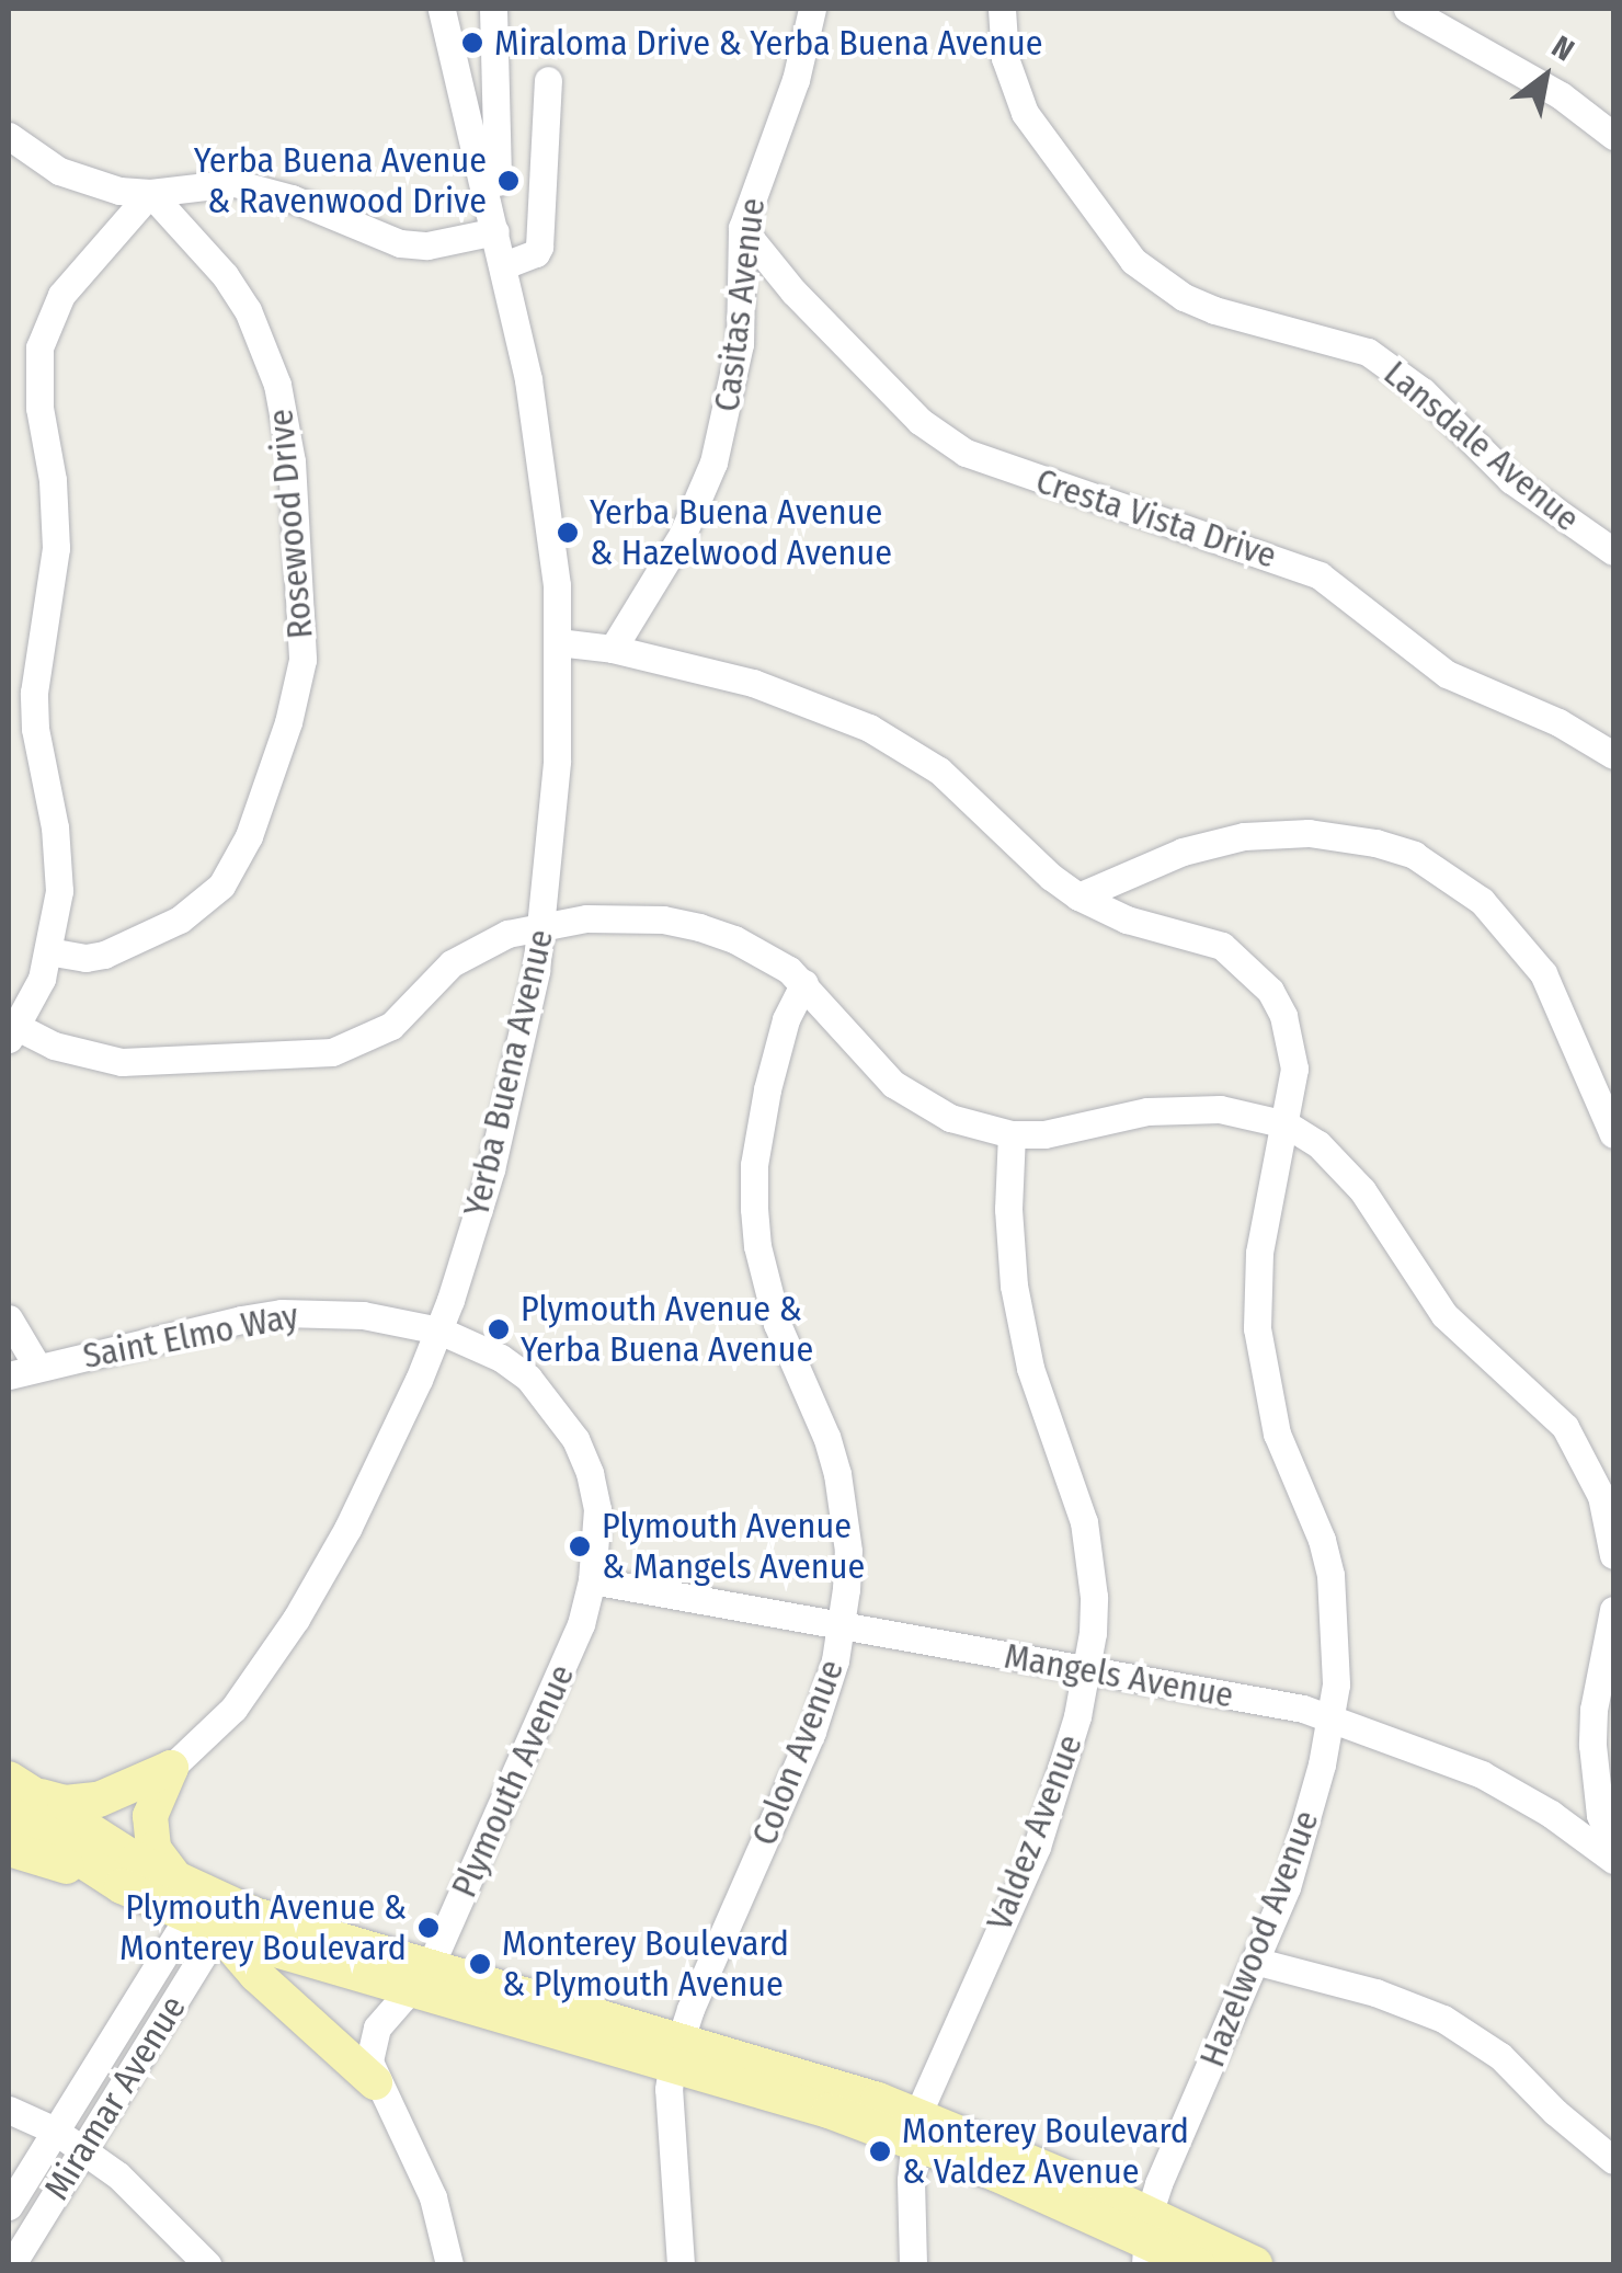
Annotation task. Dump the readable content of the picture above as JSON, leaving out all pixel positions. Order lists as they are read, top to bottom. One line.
{"streets":{"street":["Casitas Avenue","Lansdale Avenue","Cresta Vista Drive","Rosewood Drive","Yerba Buena Avenue","Saint Elmo Way","Mangels Avenue","Colon Avenue","Plymouth Avenue","Valdez Avenue","Hazelwood Avenue","Miramar Avenue"]},"crossings":[["Casitas Avenue","Cresta Vista Drive"],["Casitas Avenue","Hazelwood Avenue"],["Yerba Buena Avenue","Saint Elmo Way"],["Yerba Buena Avenue","Plymouth Avenue"],["Yerba Buena Avenue","Hazelwood Avenue"],["Saint Elmo Way","Plymouth Avenue"],["Mangels Avenue","Colon Avenue"],["Mangels Avenue","Plymouth Avenue"],["Mangels Avenue","Valdez Avenue"],["Mangels Avenue","Hazelwood Avenue"]],"places":["Miraloma Drive & Yerba Buena Avenue","Yerba Buena Avenue & Ravenwood Drive","Yerba Buena Avenue & Hazelwood Avenue","Plymouth Avenue & Yerba Buena Avenue","Plymouth Avenue & Mangels Avenue","Plymouth Avenue & Monterey Boulevard","Monterey Boulevard & Plymouth Avenue","Monterey Boulevard & Valdez Avenue"],"north":"top right"}
